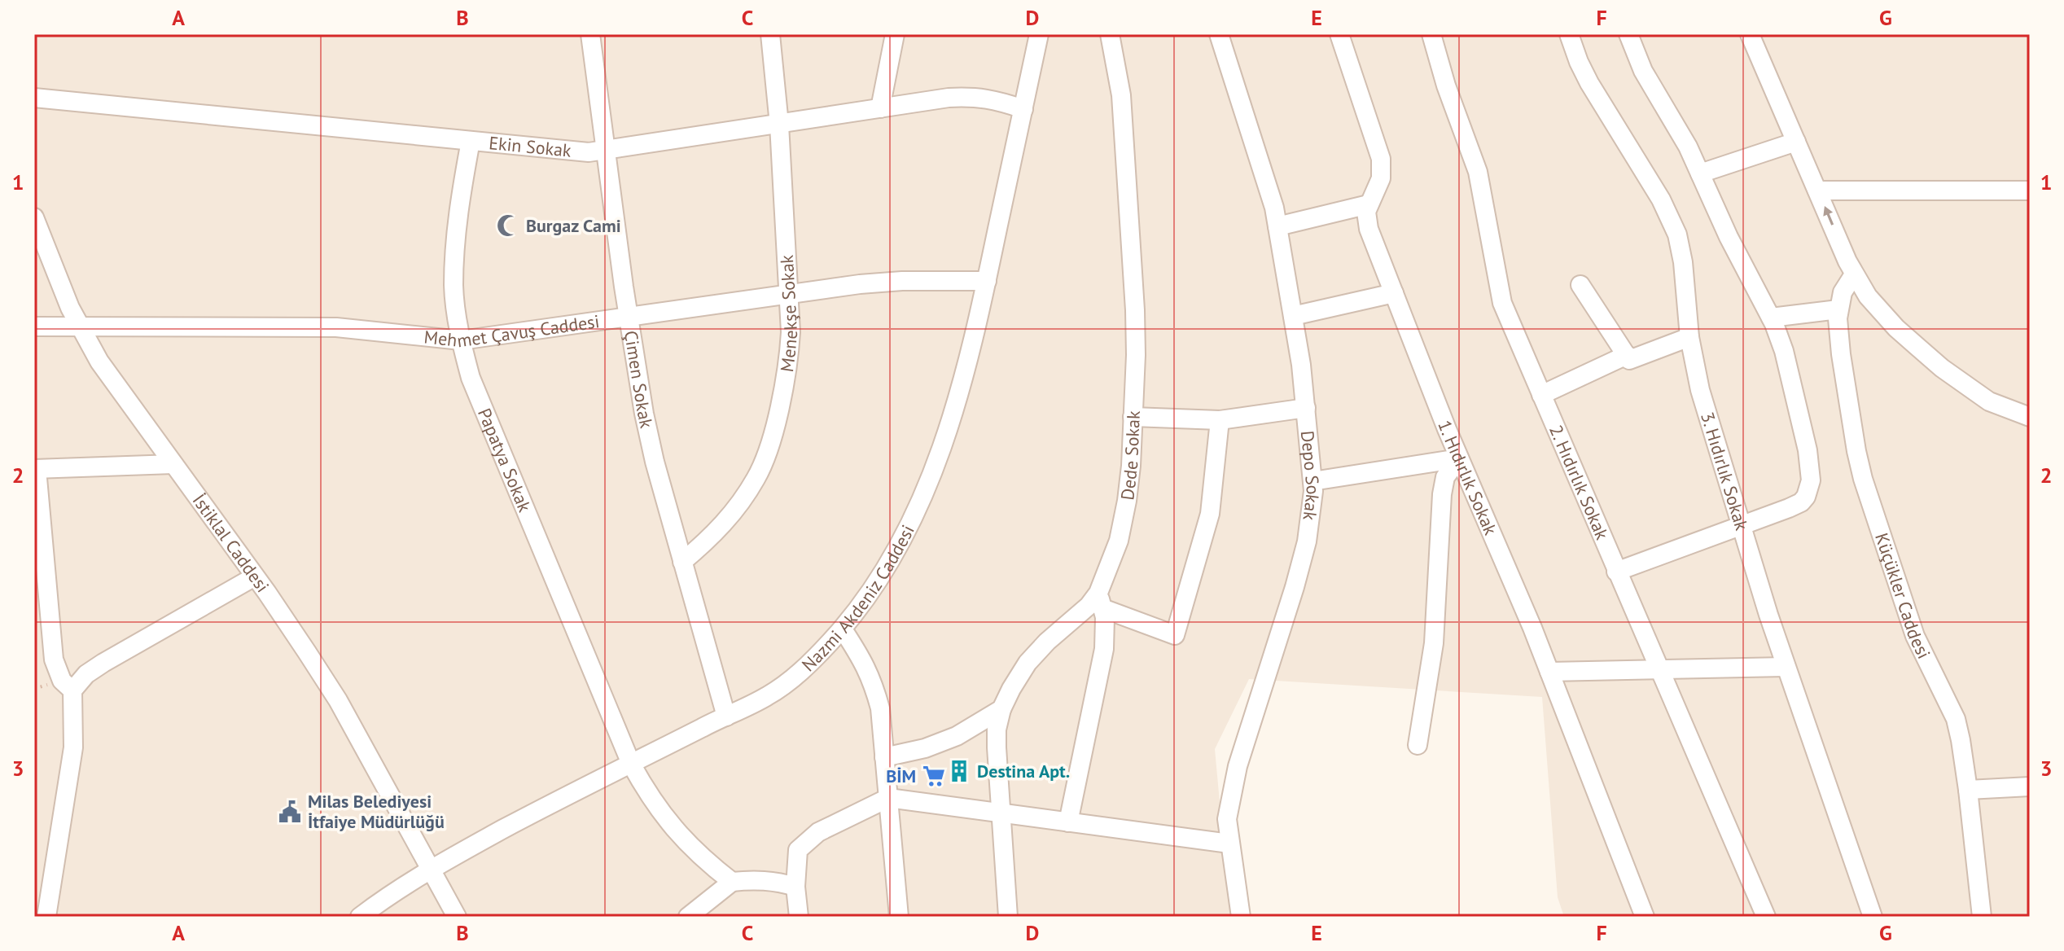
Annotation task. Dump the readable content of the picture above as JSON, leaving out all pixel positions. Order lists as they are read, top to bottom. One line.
{"streets":{"street":["Ekin Sokak","Menekşe Sokak","Mehmet Çavuş Caddesi","Çimen Sokak","Dede Sokak","Papatya Sokak","3. Hıdırlık Sokak","Depo Sokak","1. Hıdırlık Sokak","2. Hıdırlık Sokak","İstiklal Caddesi","Küçükler Caddesi","Nazmi Akdeniz Caddesi"]},"crossings":[["Ekin Sokak","Menekşe Sokak"],["Ekin Sokak","Çimen Sokak"],["Ekin Sokak","Papatya Sokak"],["Ekin Sokak","Nazmi Akdeniz Caddesi"],["Menekşe Sokak","Mehmet Çavuş Caddesi"],["Menekşe Sokak","Çimen Sokak"],["Mehmet Çavuş Caddesi","Çimen Sokak"],["Mehmet Çavuş Caddesi","Papatya Sokak"],["Mehmet Çavuş Caddesi","İstiklal Caddesi"],["Mehmet Çavuş Caddesi","Nazmi Akdeniz Caddesi"],["Çimen Sokak","Nazmi Akdeniz Caddesi"],["Papatya Sokak","Nazmi Akdeniz Caddesi"],["İstiklal Caddesi","Nazmi Akdeniz Caddesi"]],"places":{"mosque":["Burgaz Cami"],"building":["Destina Apt."],"supermarket":["BİM"],"public building":["Milas Belediyesi İtfaiye Müdürlüğü"]},"grid":{"columns":["A","B","C","D","E","F","G"],"rows":["1","2","3"]}}
